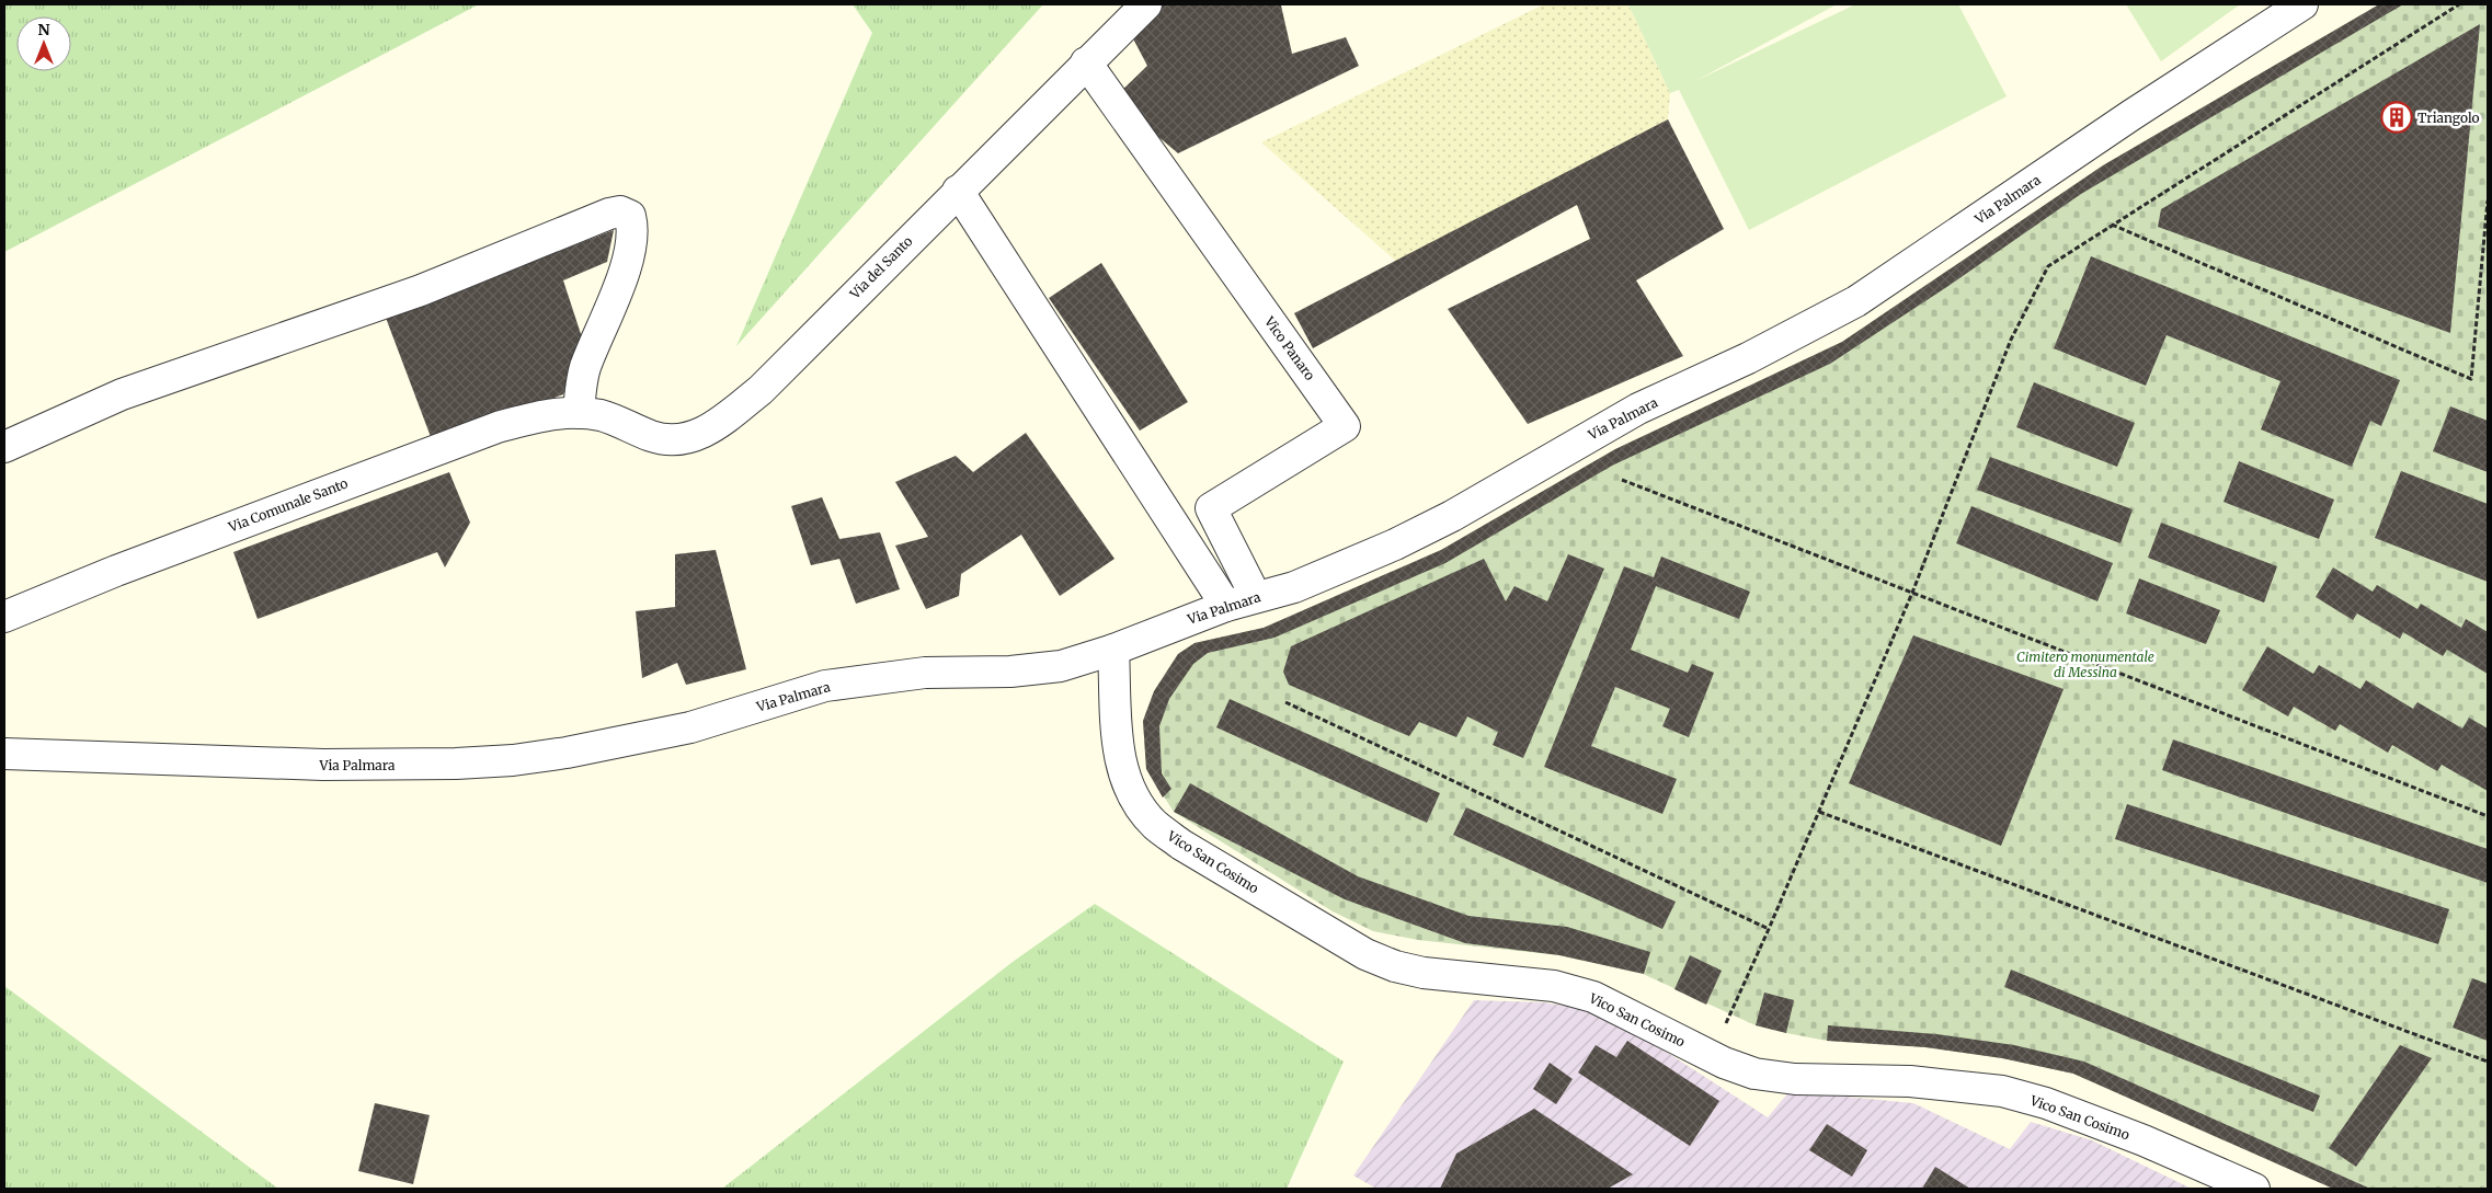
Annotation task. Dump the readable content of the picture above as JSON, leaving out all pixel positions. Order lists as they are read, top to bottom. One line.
{"streets":{"street":["Via Palmara","Via del Santo","Vico Panaro","Via Comunale Santo","Vico San Cosimo"]},"crossings":[["Via Palmara","Vico Panaro"],["Via Palmara","Vico San Cosimo"],["Via del Santo","Vico Panaro"],["Via del Santo","Via Comunale Santo"]],"parks":["Cimitero monumentale di Messina"],"places":{"building":["Triangolo"]},"north":"top"}
